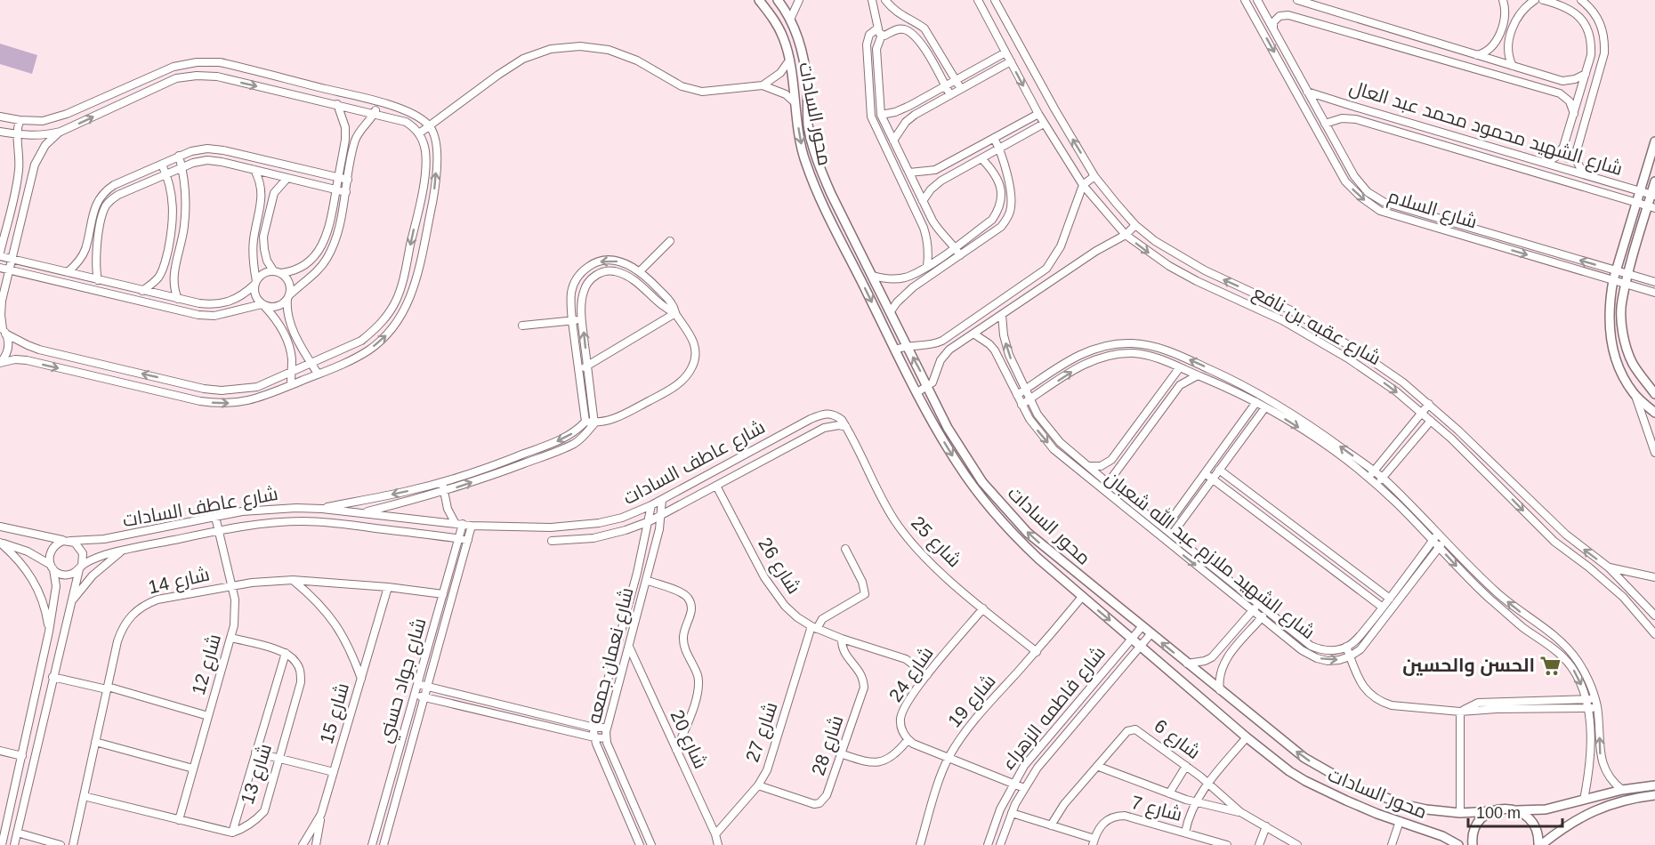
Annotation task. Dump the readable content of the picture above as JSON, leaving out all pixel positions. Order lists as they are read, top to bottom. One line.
{"streets":{"street":["محور السادات","شارع الشهيد محمود محمد عبد العال","شارع السلام","شارع عقبه بن نافع","شارع عاطف السادات","شارع 25","شارع الشهيد ملازم عبد الله شعبان","شارع 26","شارع 14","شارع نعمان جمعه","شارع 12","شارع 24","شارع جواد حسني","شارع 19","شارع فاطمه الزهراء","شارع 15","شارع 27","شارع 20","شارع 6","شارع 28","شارع 13","شارع 7"]},"crossings":[["محور السادات","شارع 19"],["محور السادات","شارع فاطمه الزهراء"],["شارع الشهيد محمود محمد عبد العال","شارع السلام"],["شارع عاطف السادات","شارع 25"],["شارع عاطف السادات","شارع 26"],["شارع عاطف السادات","شارع نعمان جمعه"],["شارع عاطف السادات","شارع 12"],["شارع عاطف السادات","شارع جواد حسني"],["شارع 25","شارع 24"],["شارع 25","شارع 19"],["شارع 26","شارع 24"],["شارع 26","شارع 27"],["شارع 26","شارع 28"],["شارع 14","شارع 12"],["شارع 14","شارع جواد حسني"],["شارع 14","شارع 15"],["شارع نعمان جمعه","شارع 20"],["شارع 27","شارع 20"],["شارع 27","شارع 28"]],"places":{"supermarket":["الحسن والحسين"]},"scale_bar":"100 m"}
